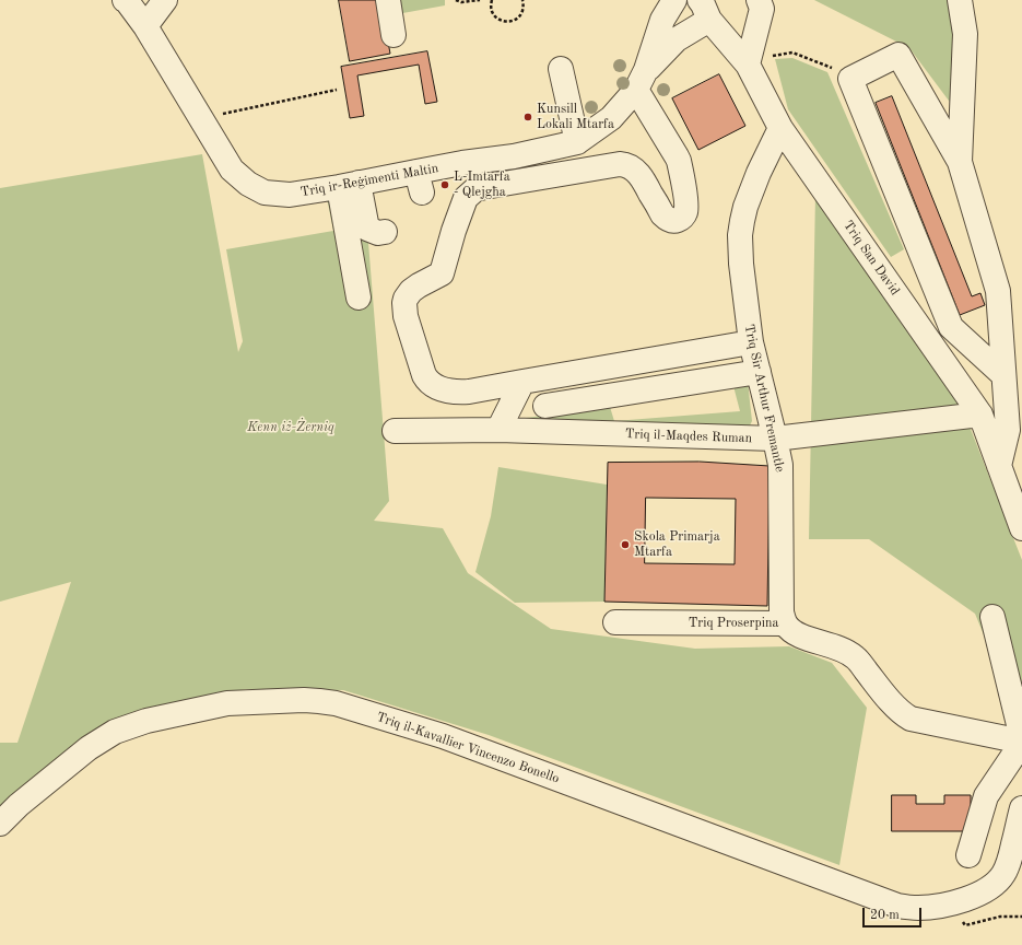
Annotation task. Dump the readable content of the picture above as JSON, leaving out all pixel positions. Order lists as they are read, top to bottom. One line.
{"streets":{"street":["Triq ir-Reġimenti Maltin","Triq San David","Triq Sir Arthur Fremantle","Triq il-Maqdes Ruman","Triq Proserpina","Triq il-Kavallier Vincenzo Bonello"]},"crossings":[["Triq ir-Reġimenti Maltin","Triq San David"],["Triq San David","Triq Sir Arthur Fremantle"],["Triq San David","Triq il-Maqdes Ruman"],["Triq Sir Arthur Fremantle","Triq il-Maqdes Ruman"],["Triq Sir Arthur Fremantle","Triq Proserpina"]],"parks":["Kenn iż-Żerniq"],"places":["Kunsill Lokali Mtarfa","L-Imtarfa - Qlejgħa","Skola Primarja Mtarfa"],"scale_bar":"20 m"}
